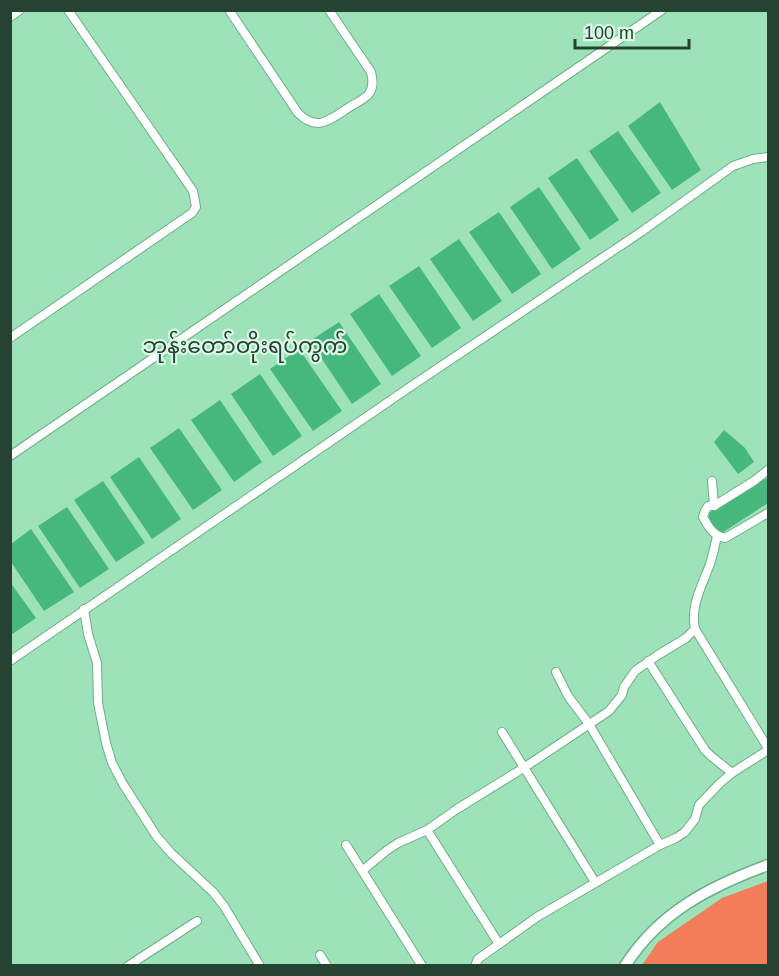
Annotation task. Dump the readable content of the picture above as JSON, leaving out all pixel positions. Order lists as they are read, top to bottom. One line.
{"districts":["ဘုန်းတော်တိုးရပ်ကွက်"],"scale_bar":"100 m"}
